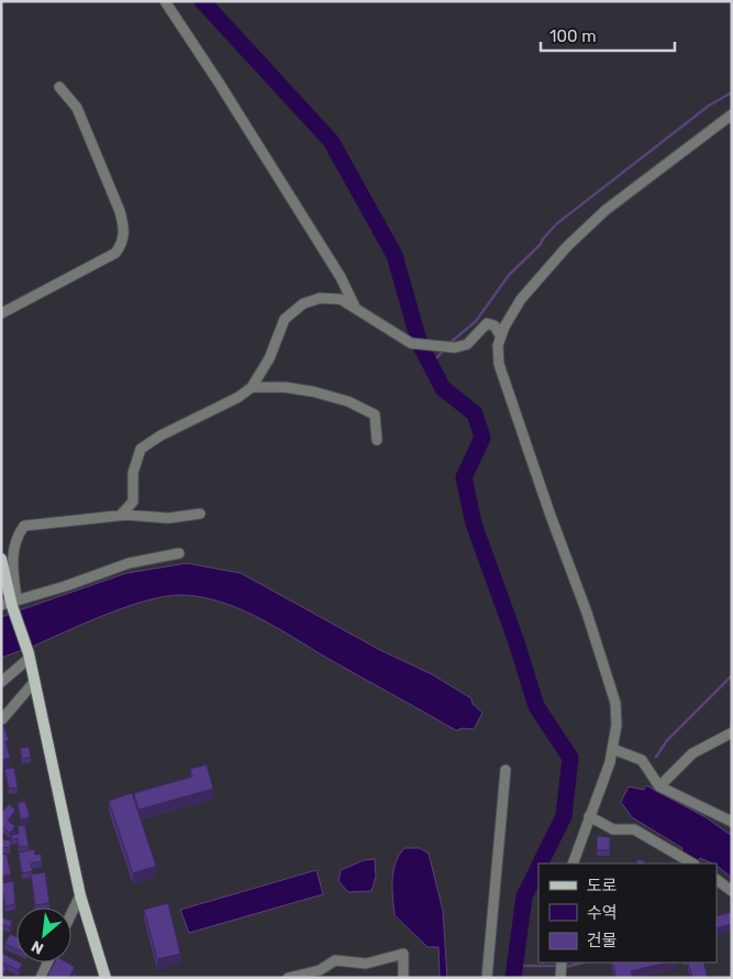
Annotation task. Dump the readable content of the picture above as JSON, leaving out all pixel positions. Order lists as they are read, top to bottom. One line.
{"legend":["도로","수역","건물"],"scale_bar":"100 m","north":"bottom left"}
